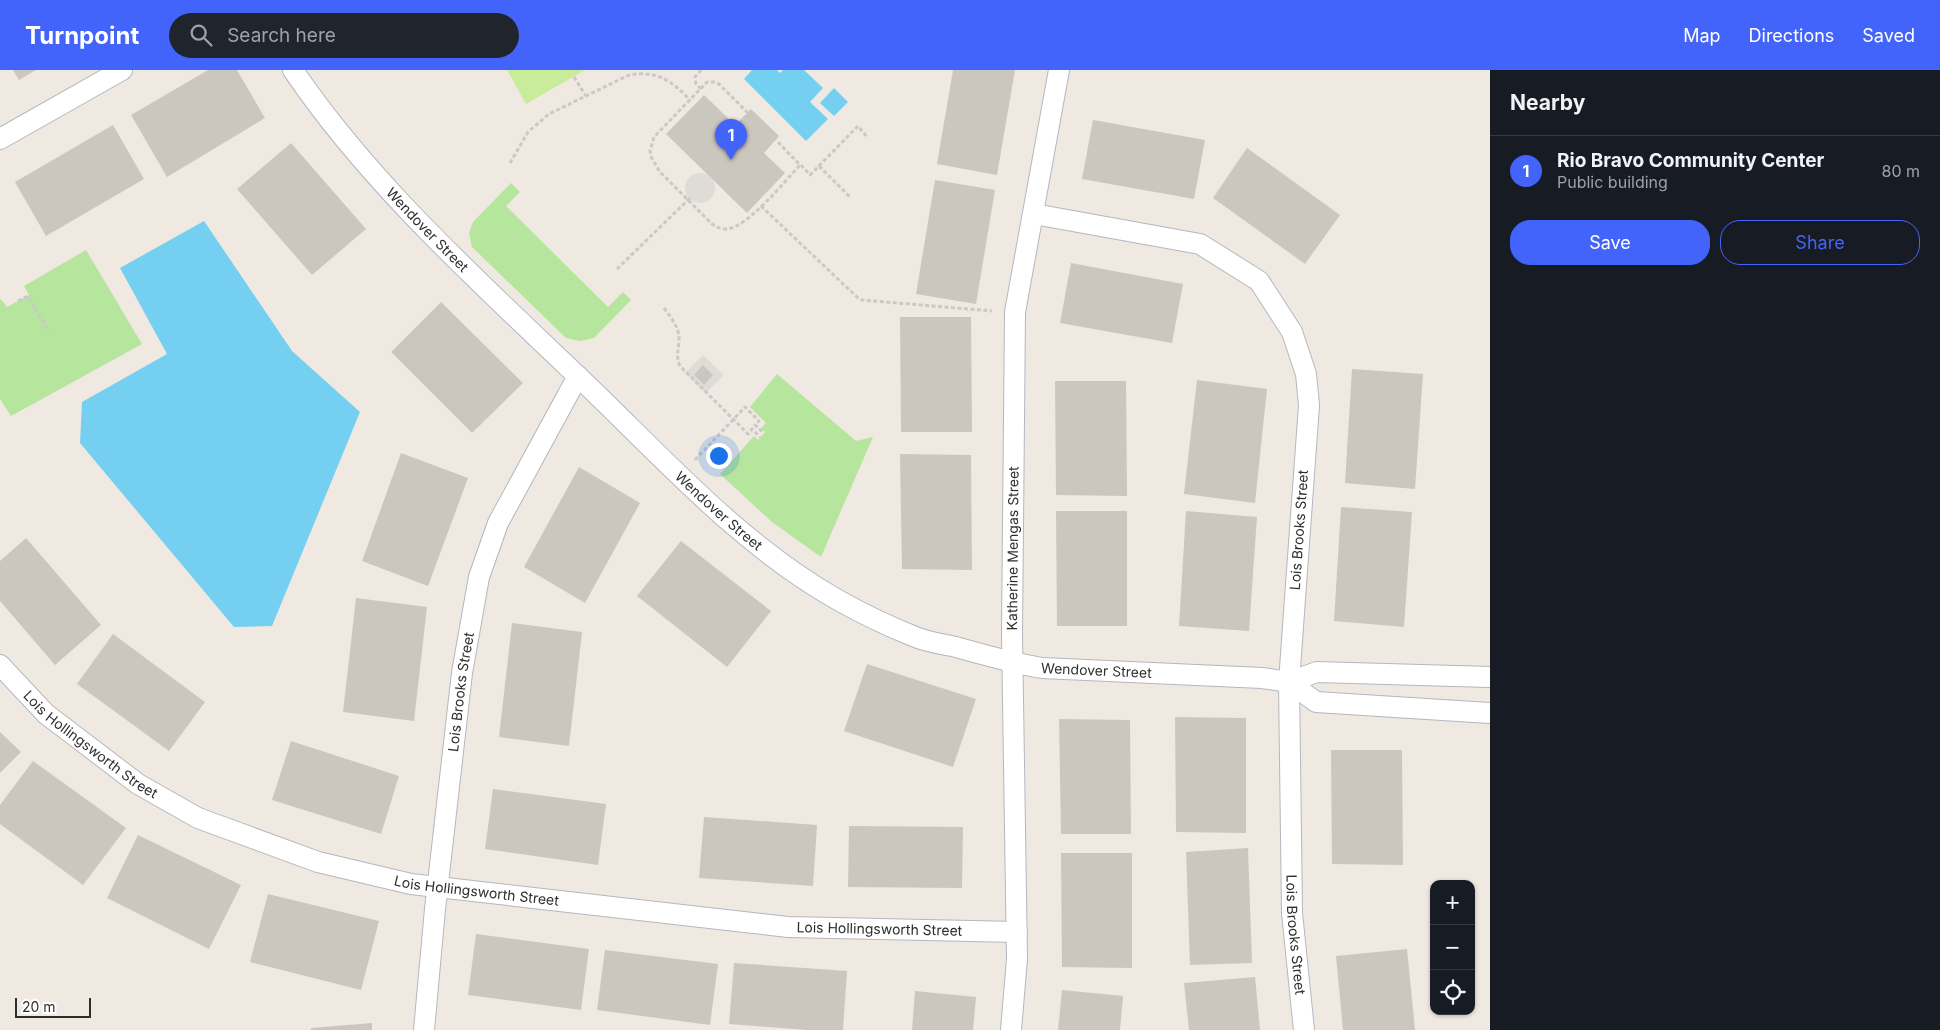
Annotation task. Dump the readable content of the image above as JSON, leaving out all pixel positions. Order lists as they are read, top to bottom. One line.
{"streets":{"street":["Wendover Street","Lois Brooks Street","Katherine Mengas Street","Lois Hollingsworth Street"]},"crossings":[["Wendover Street","Lois Brooks Street"],["Wendover Street","Katherine Mengas Street"],["Lois Brooks Street","Katherine Mengas Street"],["Lois Brooks Street","Lois Hollingsworth Street"],["Katherine Mengas Street","Lois Hollingsworth Street"]],"scale_bar":"20 m","page":{"header":"Turnpoint","search":"Search here","nav":["Map","Directions","Saved"],"heading":"Nearby","pins":"1","list":[{"mark":"1","name":"Rio Bravo Community Center","note":"Public building","value":"80 m"}],"buttons":["Save","Share"],"map_buttons":["+","−"],"scale":"20 m"}}
